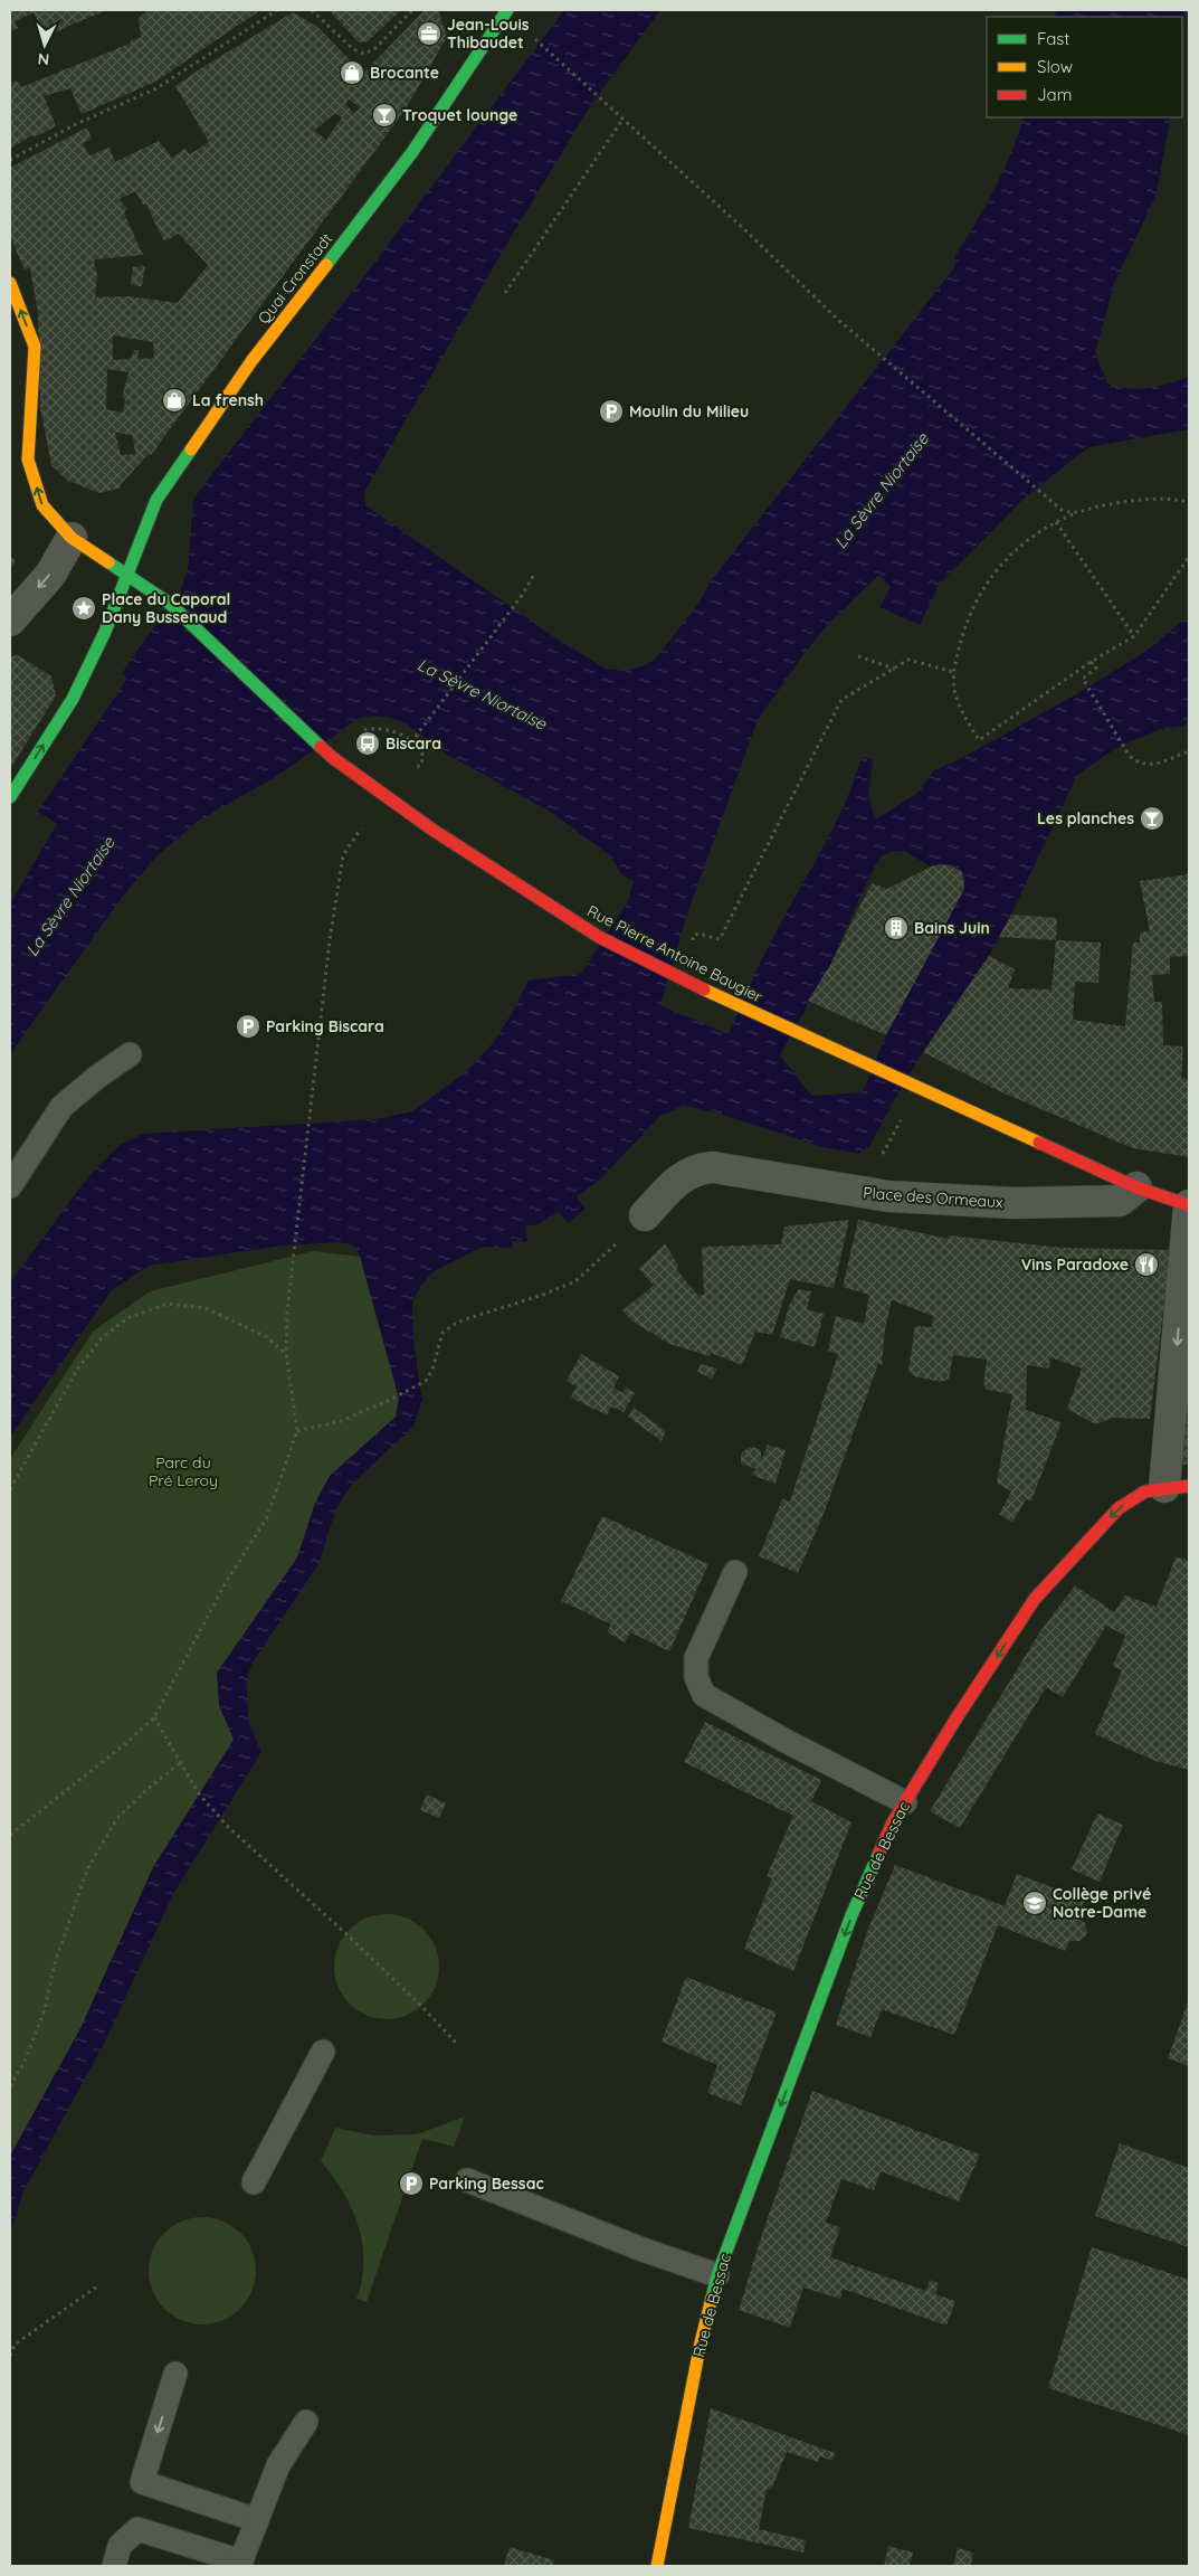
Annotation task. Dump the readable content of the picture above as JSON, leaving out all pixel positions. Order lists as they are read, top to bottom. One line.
{"streets":{"street":["Quai Cronstadt","Rue Pierre Antoine Baugier","Place des Ormeaux","Rue de Bessac"]},"crossings":[["Quai Cronstadt","Rue Pierre Antoine Baugier"],["Rue Pierre Antoine Baugier","Place des Ormeaux"],["Rue Pierre Antoine Baugier","Rue de Bessac"]],"one_way":["Rue de Bessac"],"water":["La Sèvre Niortaise"],"parks":["Parc du Pré Leroy"],"places":{"office":["Jean-Louis Thibaudet"],"shop":["Brocante","La frensh"],"bar":["Troquet lounge","Les planches"],"parking":["Moulin du Milieu","Parking Biscara","Parking Bessac"],"place":["Place du Caporal Dany Bussenaud"],"bus stop":["Biscara"],"building":["Bains Juin"],"restaurant":["Vins Paradoxe"],"school or university":["Collège privé Notre-Dame"]},"legend":["Fast","Slow","Jam"],"north":"bottom"}
